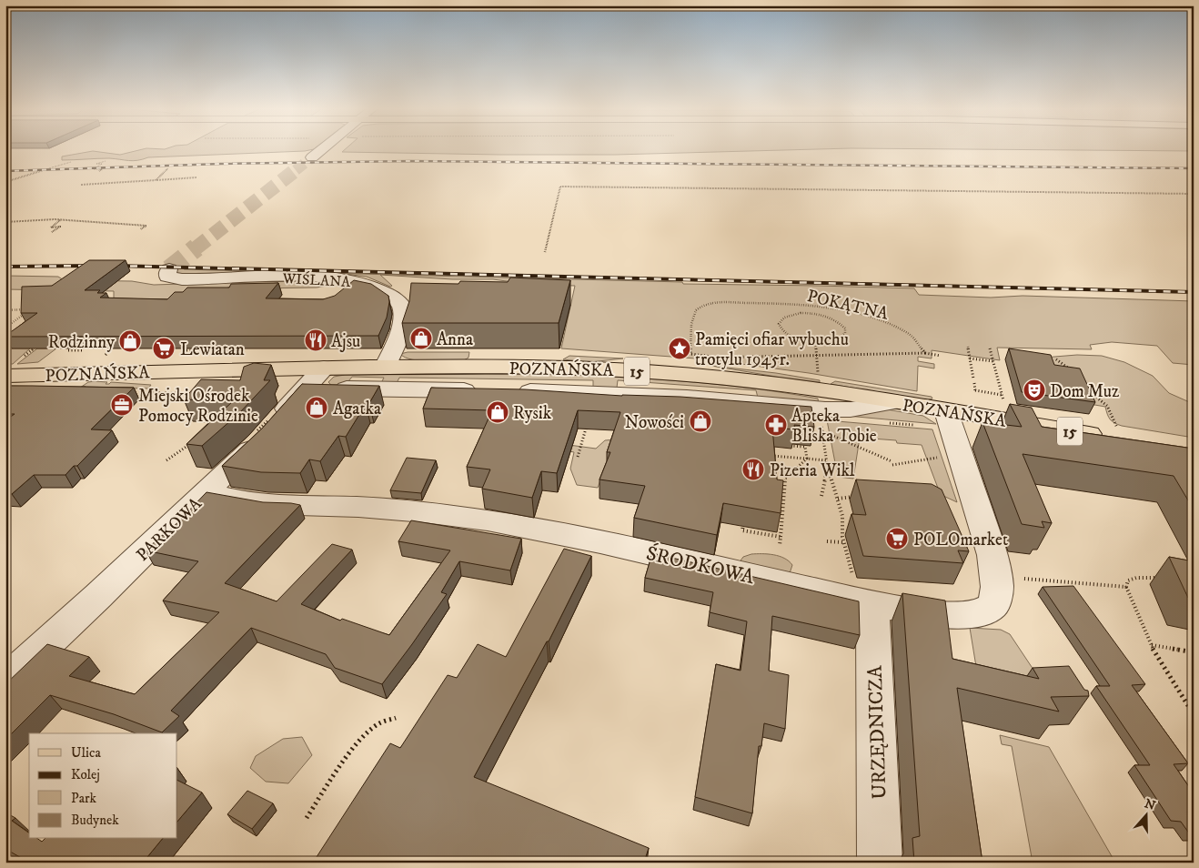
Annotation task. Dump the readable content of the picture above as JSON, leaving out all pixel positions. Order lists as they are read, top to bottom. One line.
{"streets":{"main road":["POZNAŃSKA","15"],"street":["WIŚLANA","PARKOWA","ŚRODKOWA","URZĘDNICZA"],"path":["POKĄTNA"]},"crossings":[["WIŚLANA","POZNAŃSKA"],["POZNAŃSKA","PARKOWA"],["POZNAŃSKA","ŚRODKOWA"],["PARKOWA","ŚRODKOWA"],["ŚRODKOWA","URZĘDNICZA"]],"places":{"shop":["Anna","Rodzinny","Agatka","Rysik","Nowości"],"restaurant":["Ajsu","Pizeria Wikl"],"supermarket":["Lewiatan","POLOmarket"],"place":["Pamięci ofiar wybuchu trotylu 1945r."],"theatre":["Dom Muz"],"office":["Miejski Ośrodek Pomocy Rodzinie"],"pharmacy":["Apteka Bliska Tobie"]},"legend":["Ulica","Kolej","Park","Budynek"],"north":"top"}
